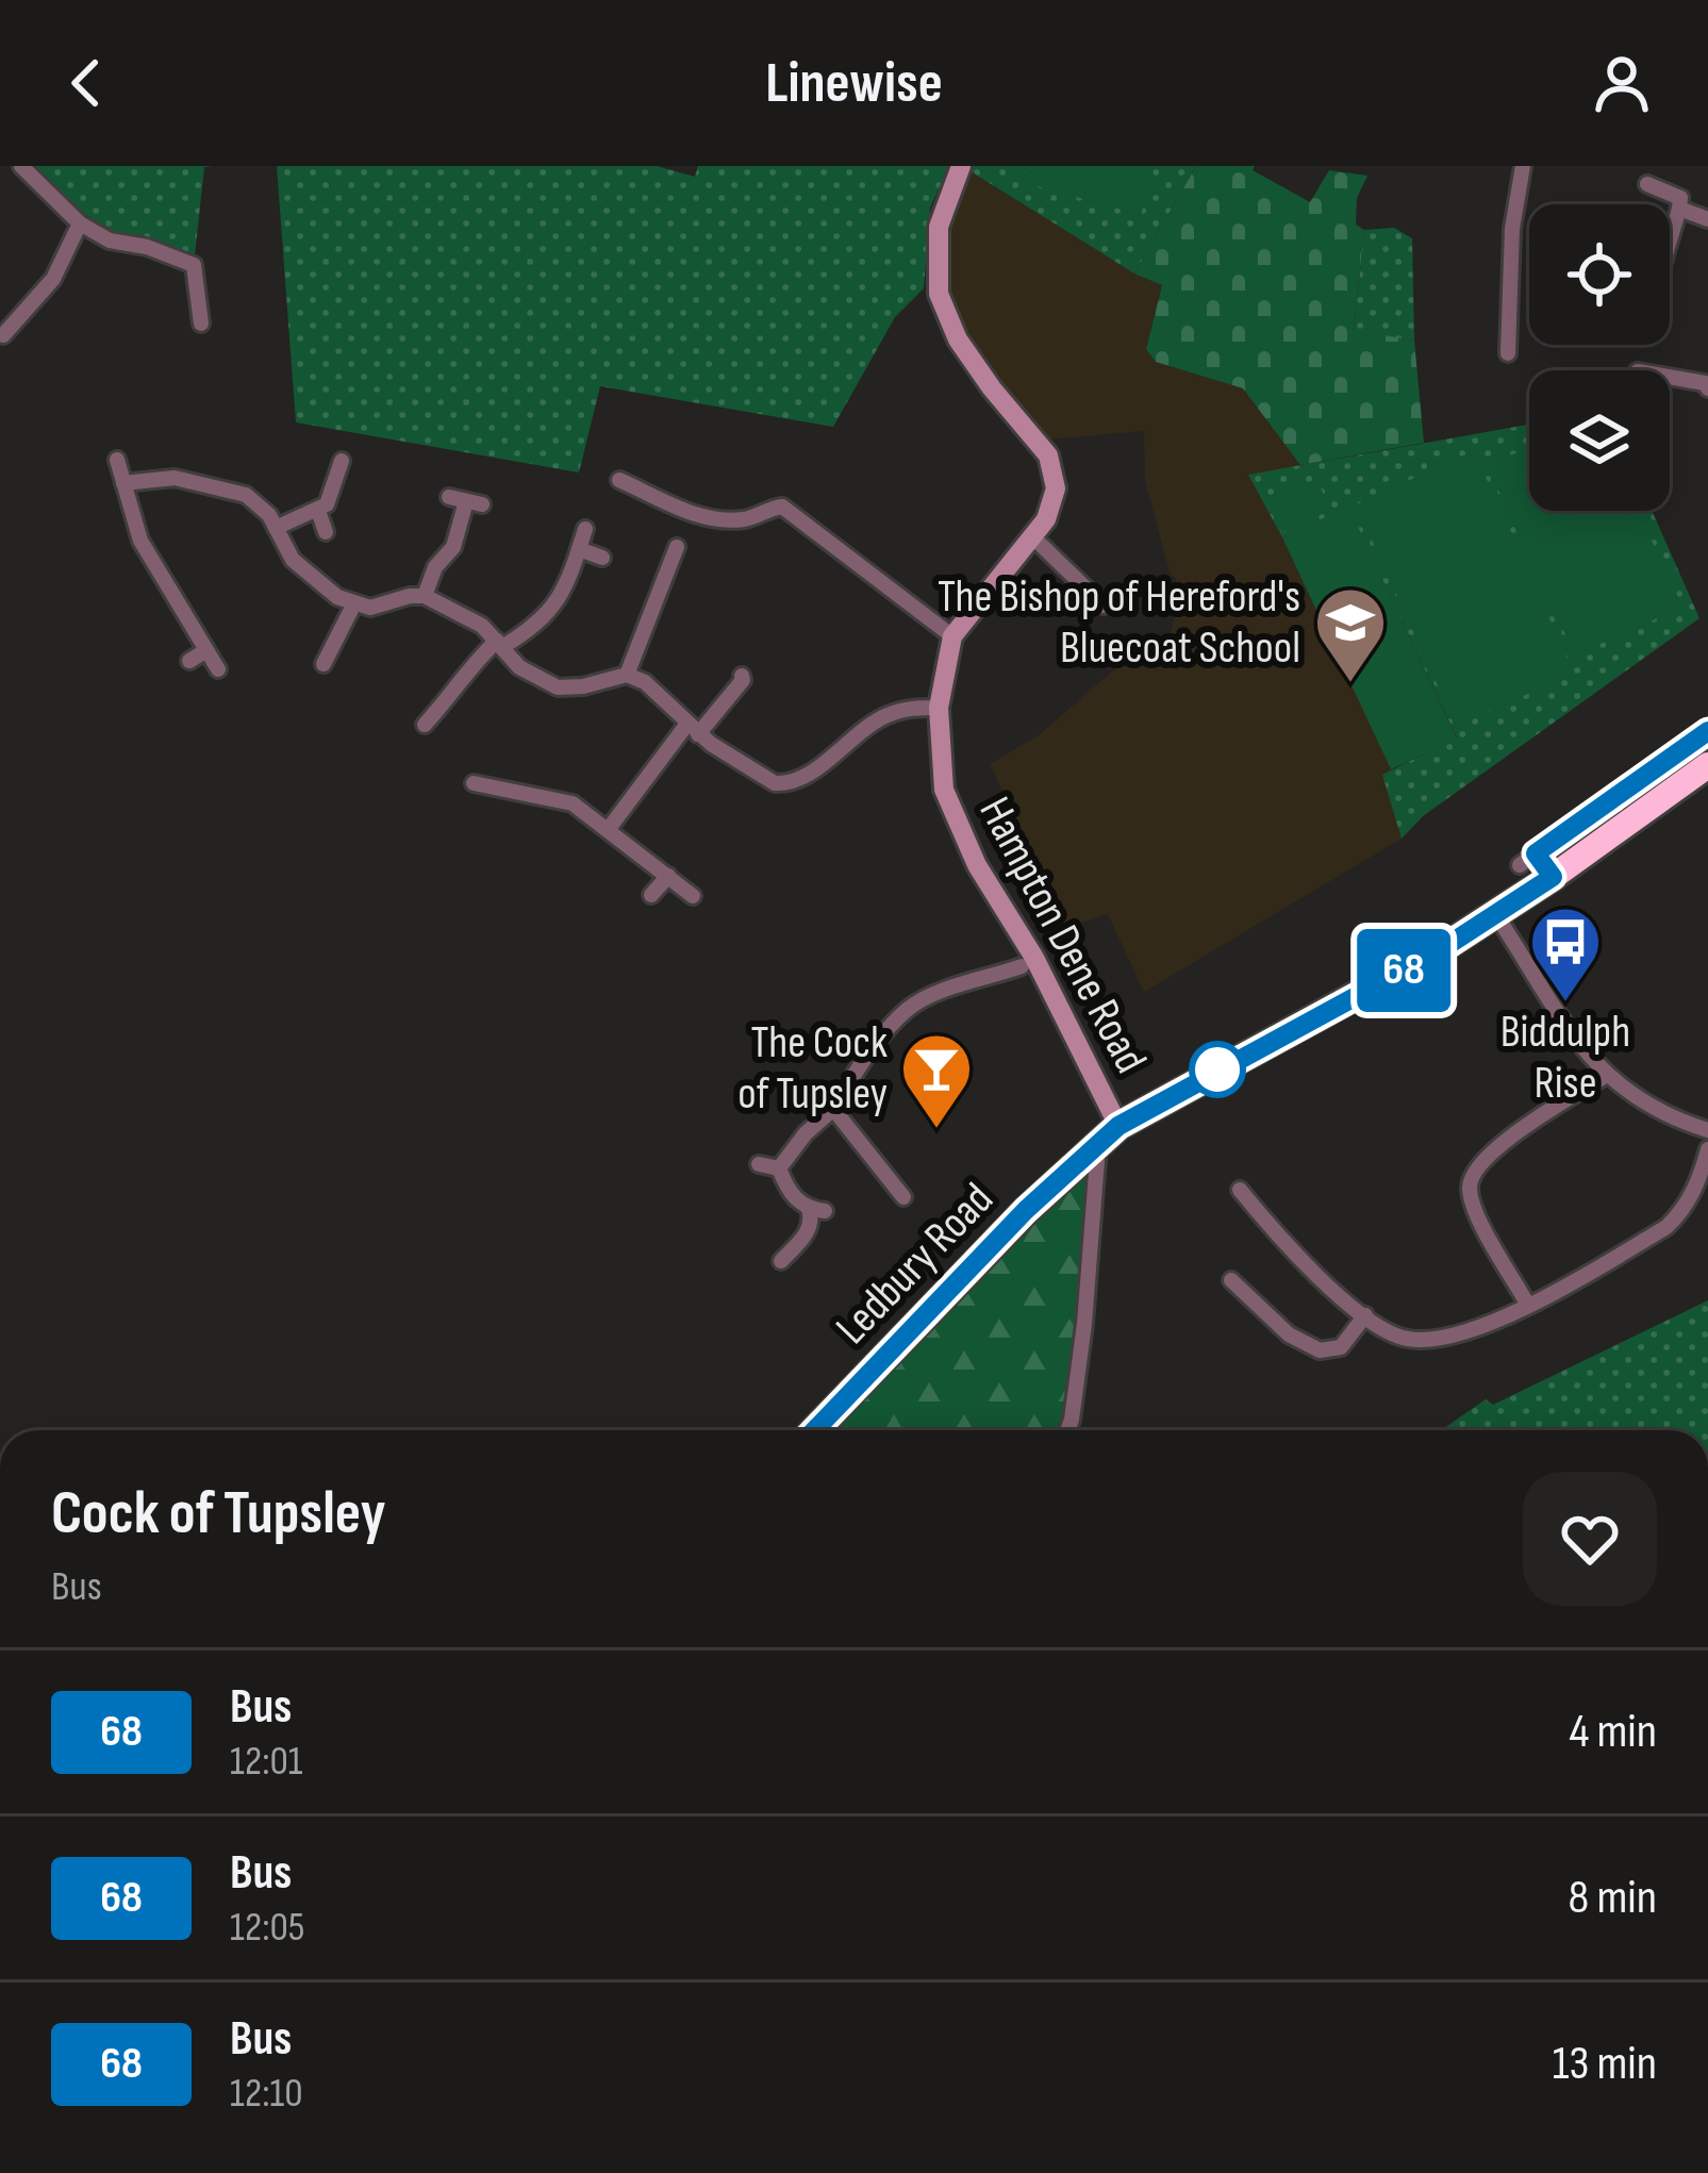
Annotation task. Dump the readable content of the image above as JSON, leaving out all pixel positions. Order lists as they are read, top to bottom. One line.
{"streets":{"highway":["Ledbury Road"],"street":["Hampton Dene Road"]},"crossings":[["Hampton Dene Road","Ledbury Road"]],"places":{"school or university":["The Bishop of Hereford's Bluecoat School"],"bus stop":["Biddulph Rise"],"bar":["The Cock of Tupsley"]},"lines":["bus line 68"],"page":{"header":"Linewise","on_map":"68","heading":["Cock of Tupsley","Bus"],"list":[{"mark":"68","name":"Bus","note":"12:01","value":"4 min"},{"mark":"68","name":"Bus","note":"12:05","value":"8 min"},{"mark":"68","name":"Bus","note":"12:10","value":"13 min"}]}}
